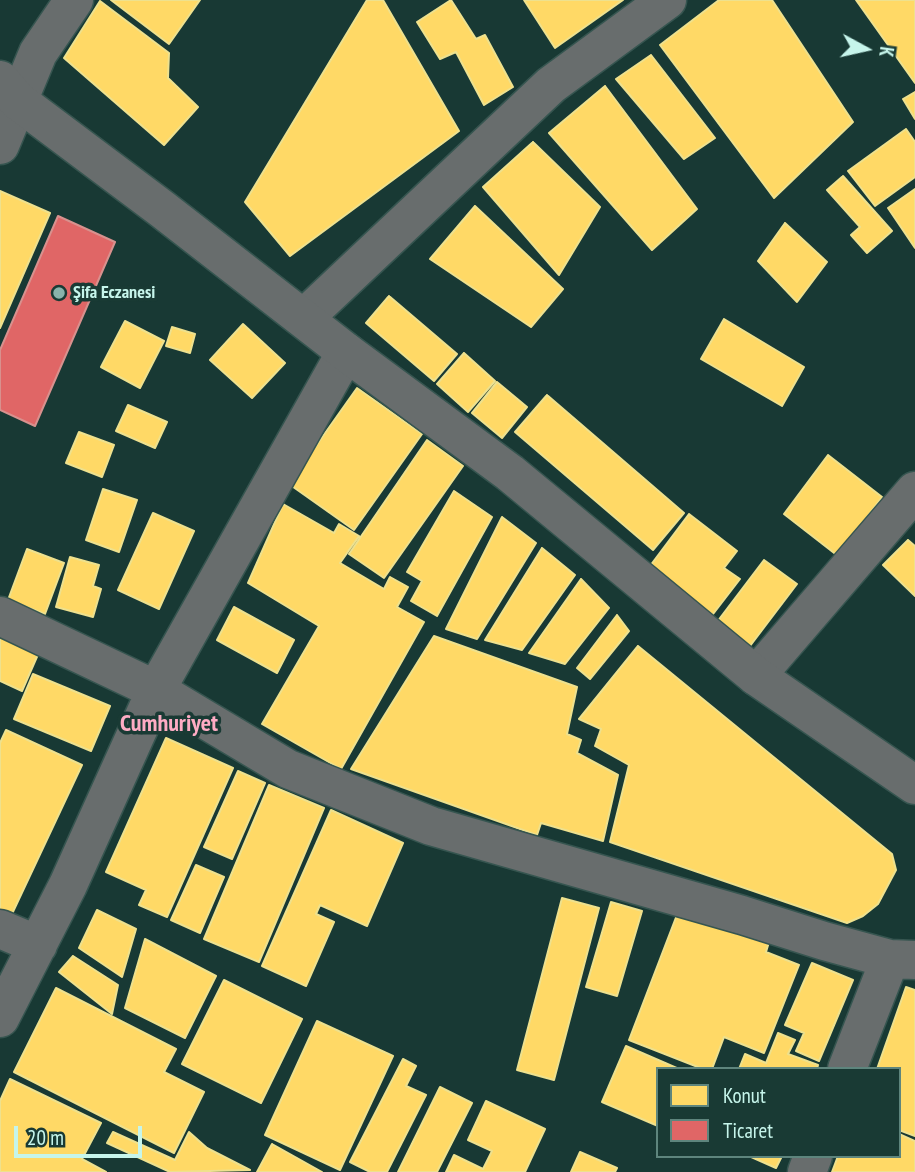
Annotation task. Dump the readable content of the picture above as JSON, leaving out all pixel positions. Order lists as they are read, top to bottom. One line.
{"districts":["Cumhuriyet"],"places":["Şifa Eczanesi"],"legend":["Konut","Ticaret"],"scale_bar":"20 m","north":"right"}
